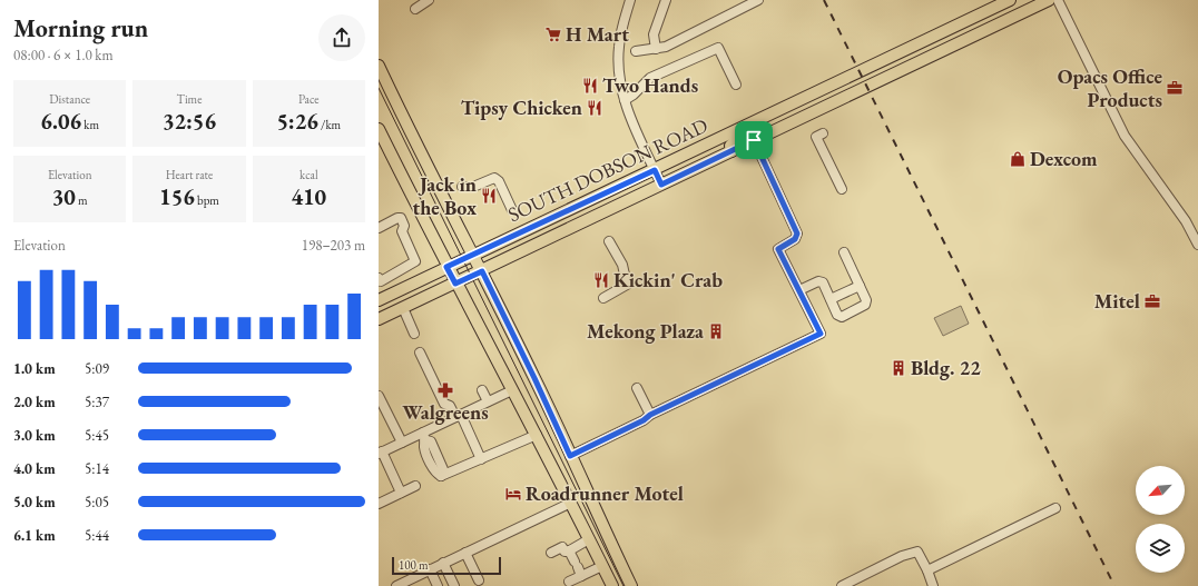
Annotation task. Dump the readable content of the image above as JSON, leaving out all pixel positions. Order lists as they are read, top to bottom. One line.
{"streets":{"main road":["SOUTH DOBSON ROAD"]},"places":{"supermarket":["H Mart"],"restaurant":["Two Hands","Tipsy Chicken","Jack in the Box","Kickin' Crab"],"office":["Opacs Office Products","Mitel"],"shop":["Dexcom"],"building":["Mekong Plaza","Bldg. 22"],"pharmacy":["Walgreens"],"hotel":["Roadrunner Motel"]},"scale_bar":"100 m","north":"bottom left","page":{"heading":["Morning run","08:00 · 6 × 1.0 km"],"stats":[["Distance","6.06 km"],["Time","32:56"],["Pace","5:26 /km"],["Elevation","30 m"],["Heart rate","156 bpm"],["kcal","410"]],"chart":["Elevation","198–203 m"],"list":[{"name":"1.0 km","note":"5:09"},{"name":"2.0 km","note":"5:37"},{"name":"3.0 km","note":"5:45"},{"name":"4.0 km","note":"5:14"},{"name":"5.0 km","note":"5:05"},{"name":"6.1 km","note":"5:44"}],"scale":"100 m"}}
